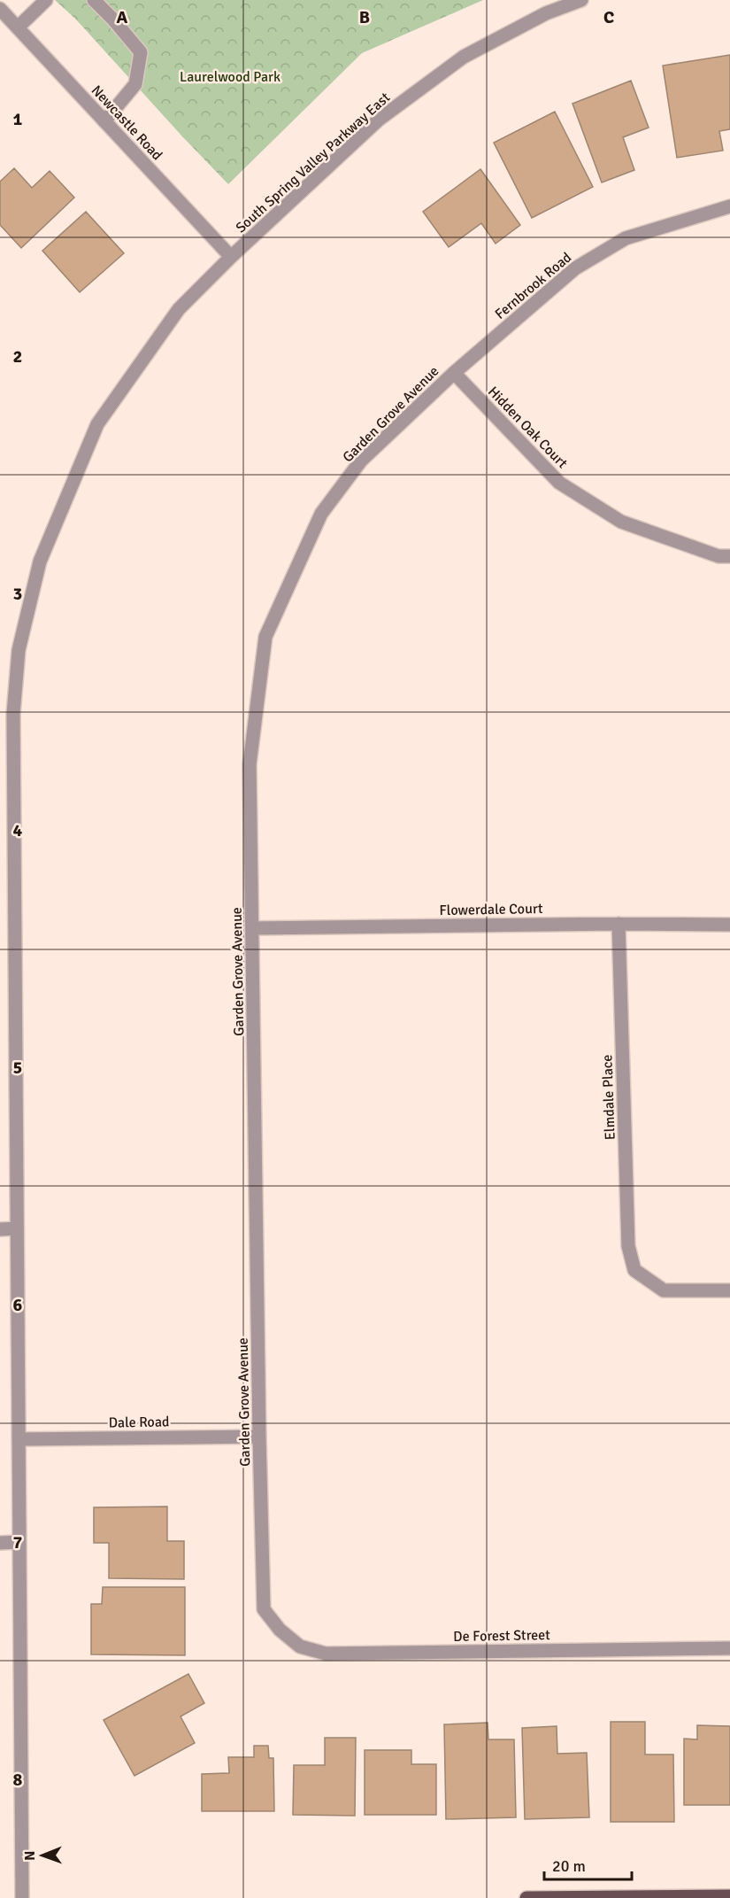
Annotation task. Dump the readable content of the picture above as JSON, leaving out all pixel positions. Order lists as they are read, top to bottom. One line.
{"streets":{"street":["Newcastle Road","South Spring Valley Parkway East","Fernbrook Road","Garden Grove Avenue","Hidden Oak Court","Flowerdale Court","Elmdale Place","Dale Road","De Forest Street"]},"crossings":[["Newcastle Road","South Spring Valley Parkway East"],["South Spring Valley Parkway East","Dale Road"],["Fernbrook Road","Garden Grove Avenue"],["Fernbrook Road","Hidden Oak Court"],["Garden Grove Avenue","Hidden Oak Court"],["Garden Grove Avenue","Flowerdale Court"],["Garden Grove Avenue","Dale Road"],["Garden Grove Avenue","De Forest Street"],["Flowerdale Court","Elmdale Place"]],"parks":["Laurelwood Park"],"scale_bar":"20 m","north":"left","grid":{"columns":["A","B","C"],"rows":["1","2","3","4","5","6","7","8"]}}
